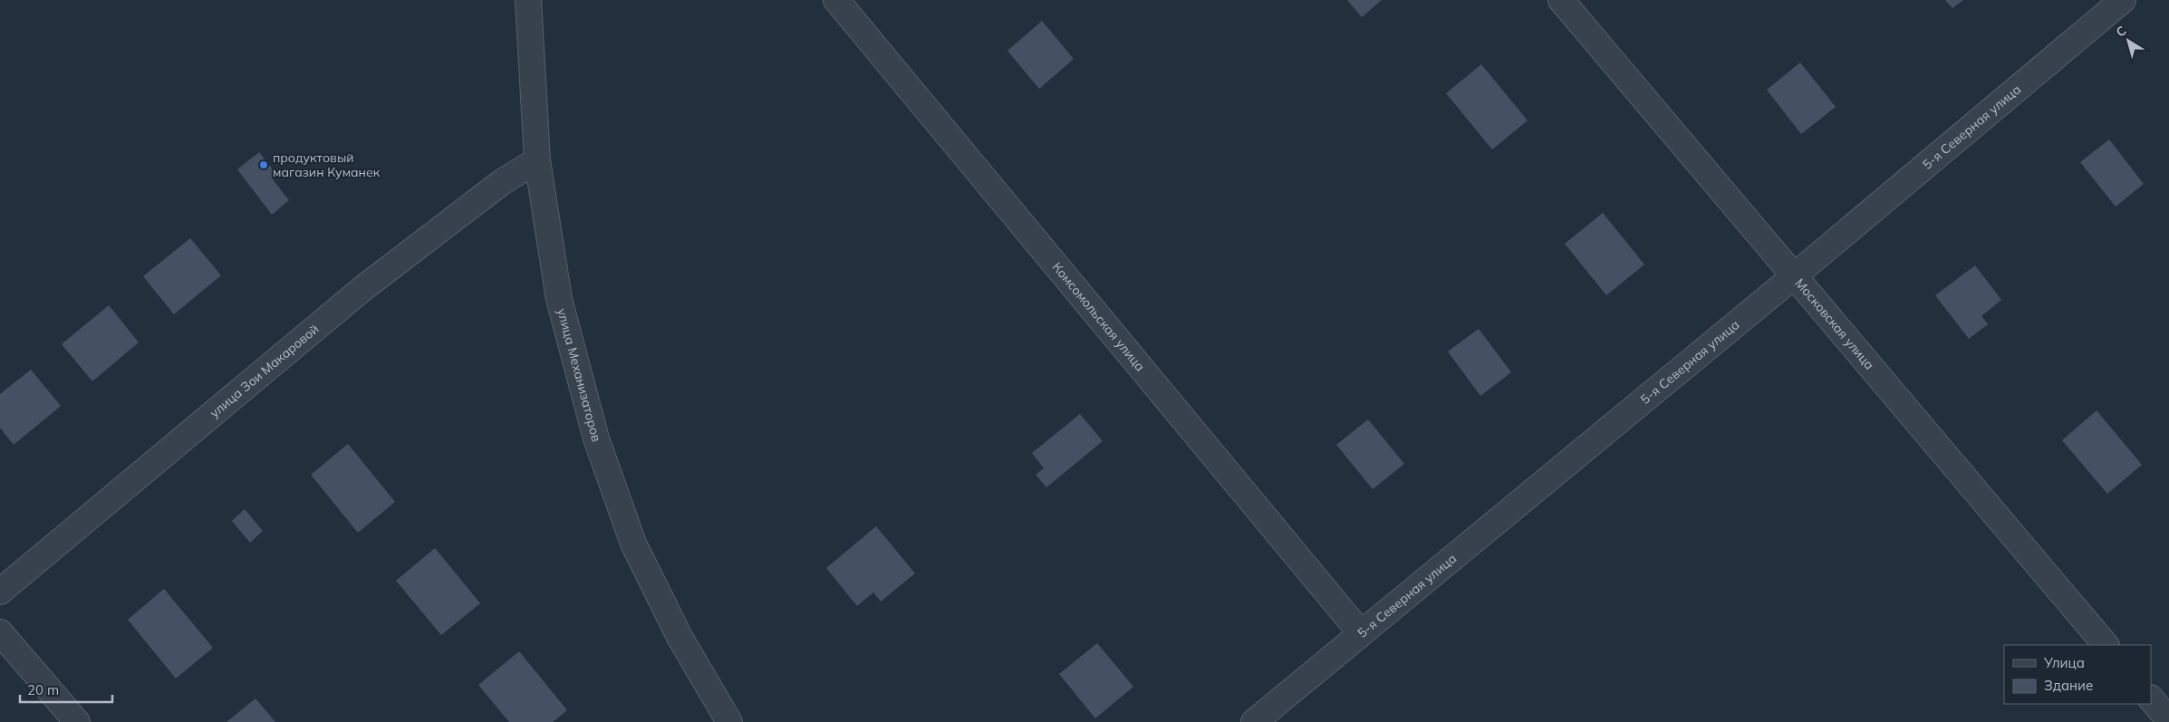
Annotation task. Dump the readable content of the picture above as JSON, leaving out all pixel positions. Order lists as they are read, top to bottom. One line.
{"streets":{"street":["5-я Северная улица","Комсомольская улица","Московская улица","улица Зои Макаровой","улица Механизаторов"]},"crossings":[["5-я Северная улица","Комсомольская улица"],["5-я Северная улица","Московская улица"],["улица Зои Макаровой","улица Механизаторов"]],"places":["продуктовый магазин Куманек"],"legend":["Улица","Здание"],"scale_bar":"20 m","north":"top left"}
